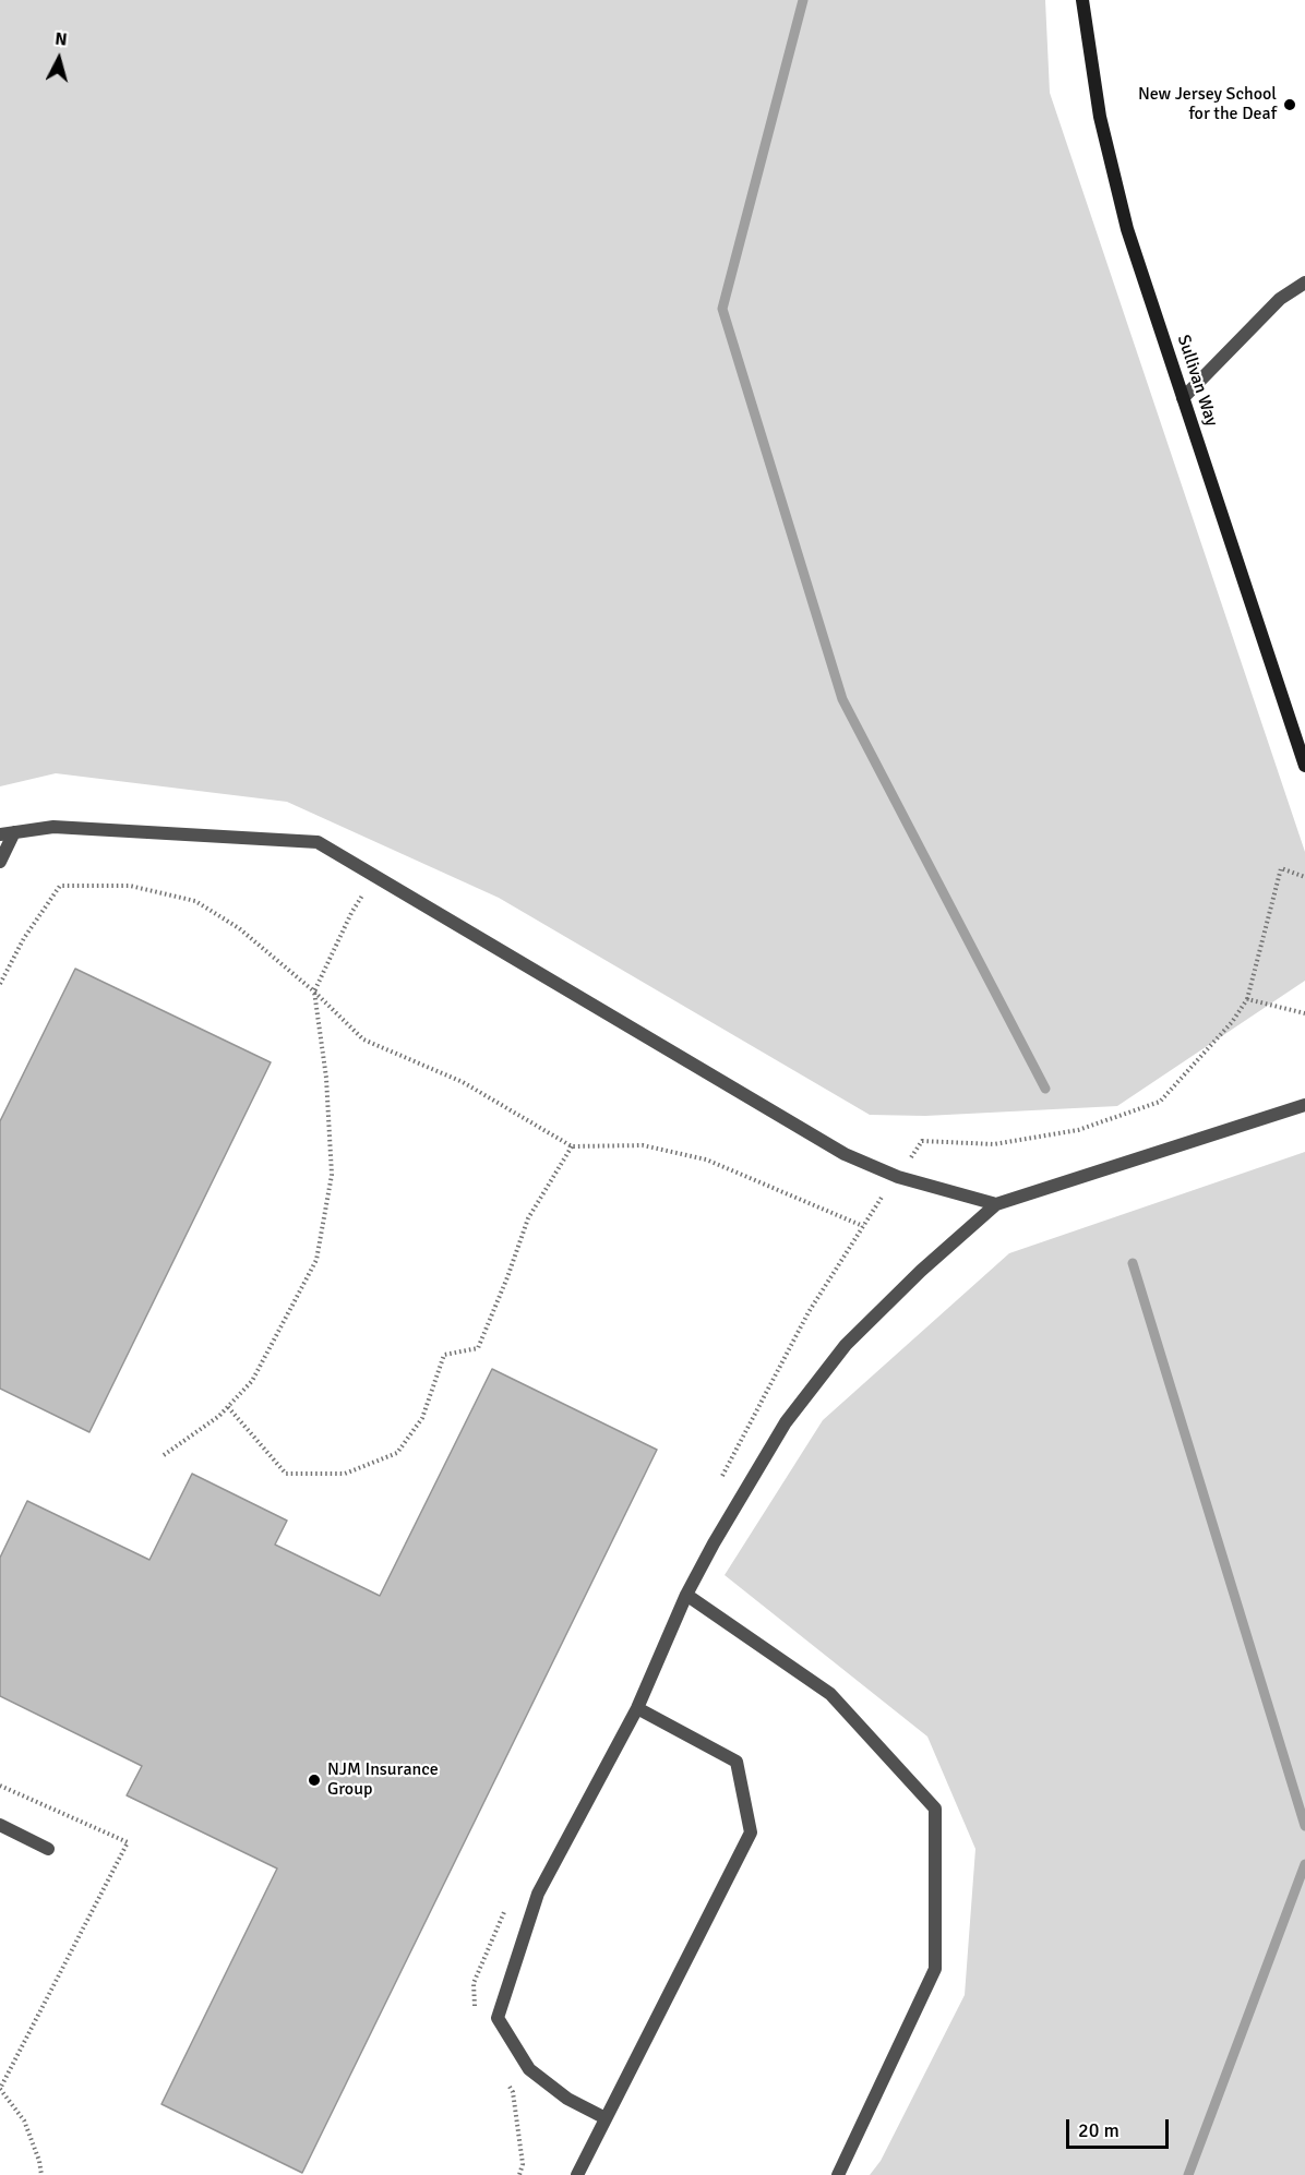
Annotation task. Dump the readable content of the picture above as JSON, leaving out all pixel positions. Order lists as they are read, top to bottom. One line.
{"streets":{"main road":["Sullivan Way"]},"places":["New Jersey School for the Deaf","NJM Insurance Group"],"scale_bar":"20 m","north":"top"}
